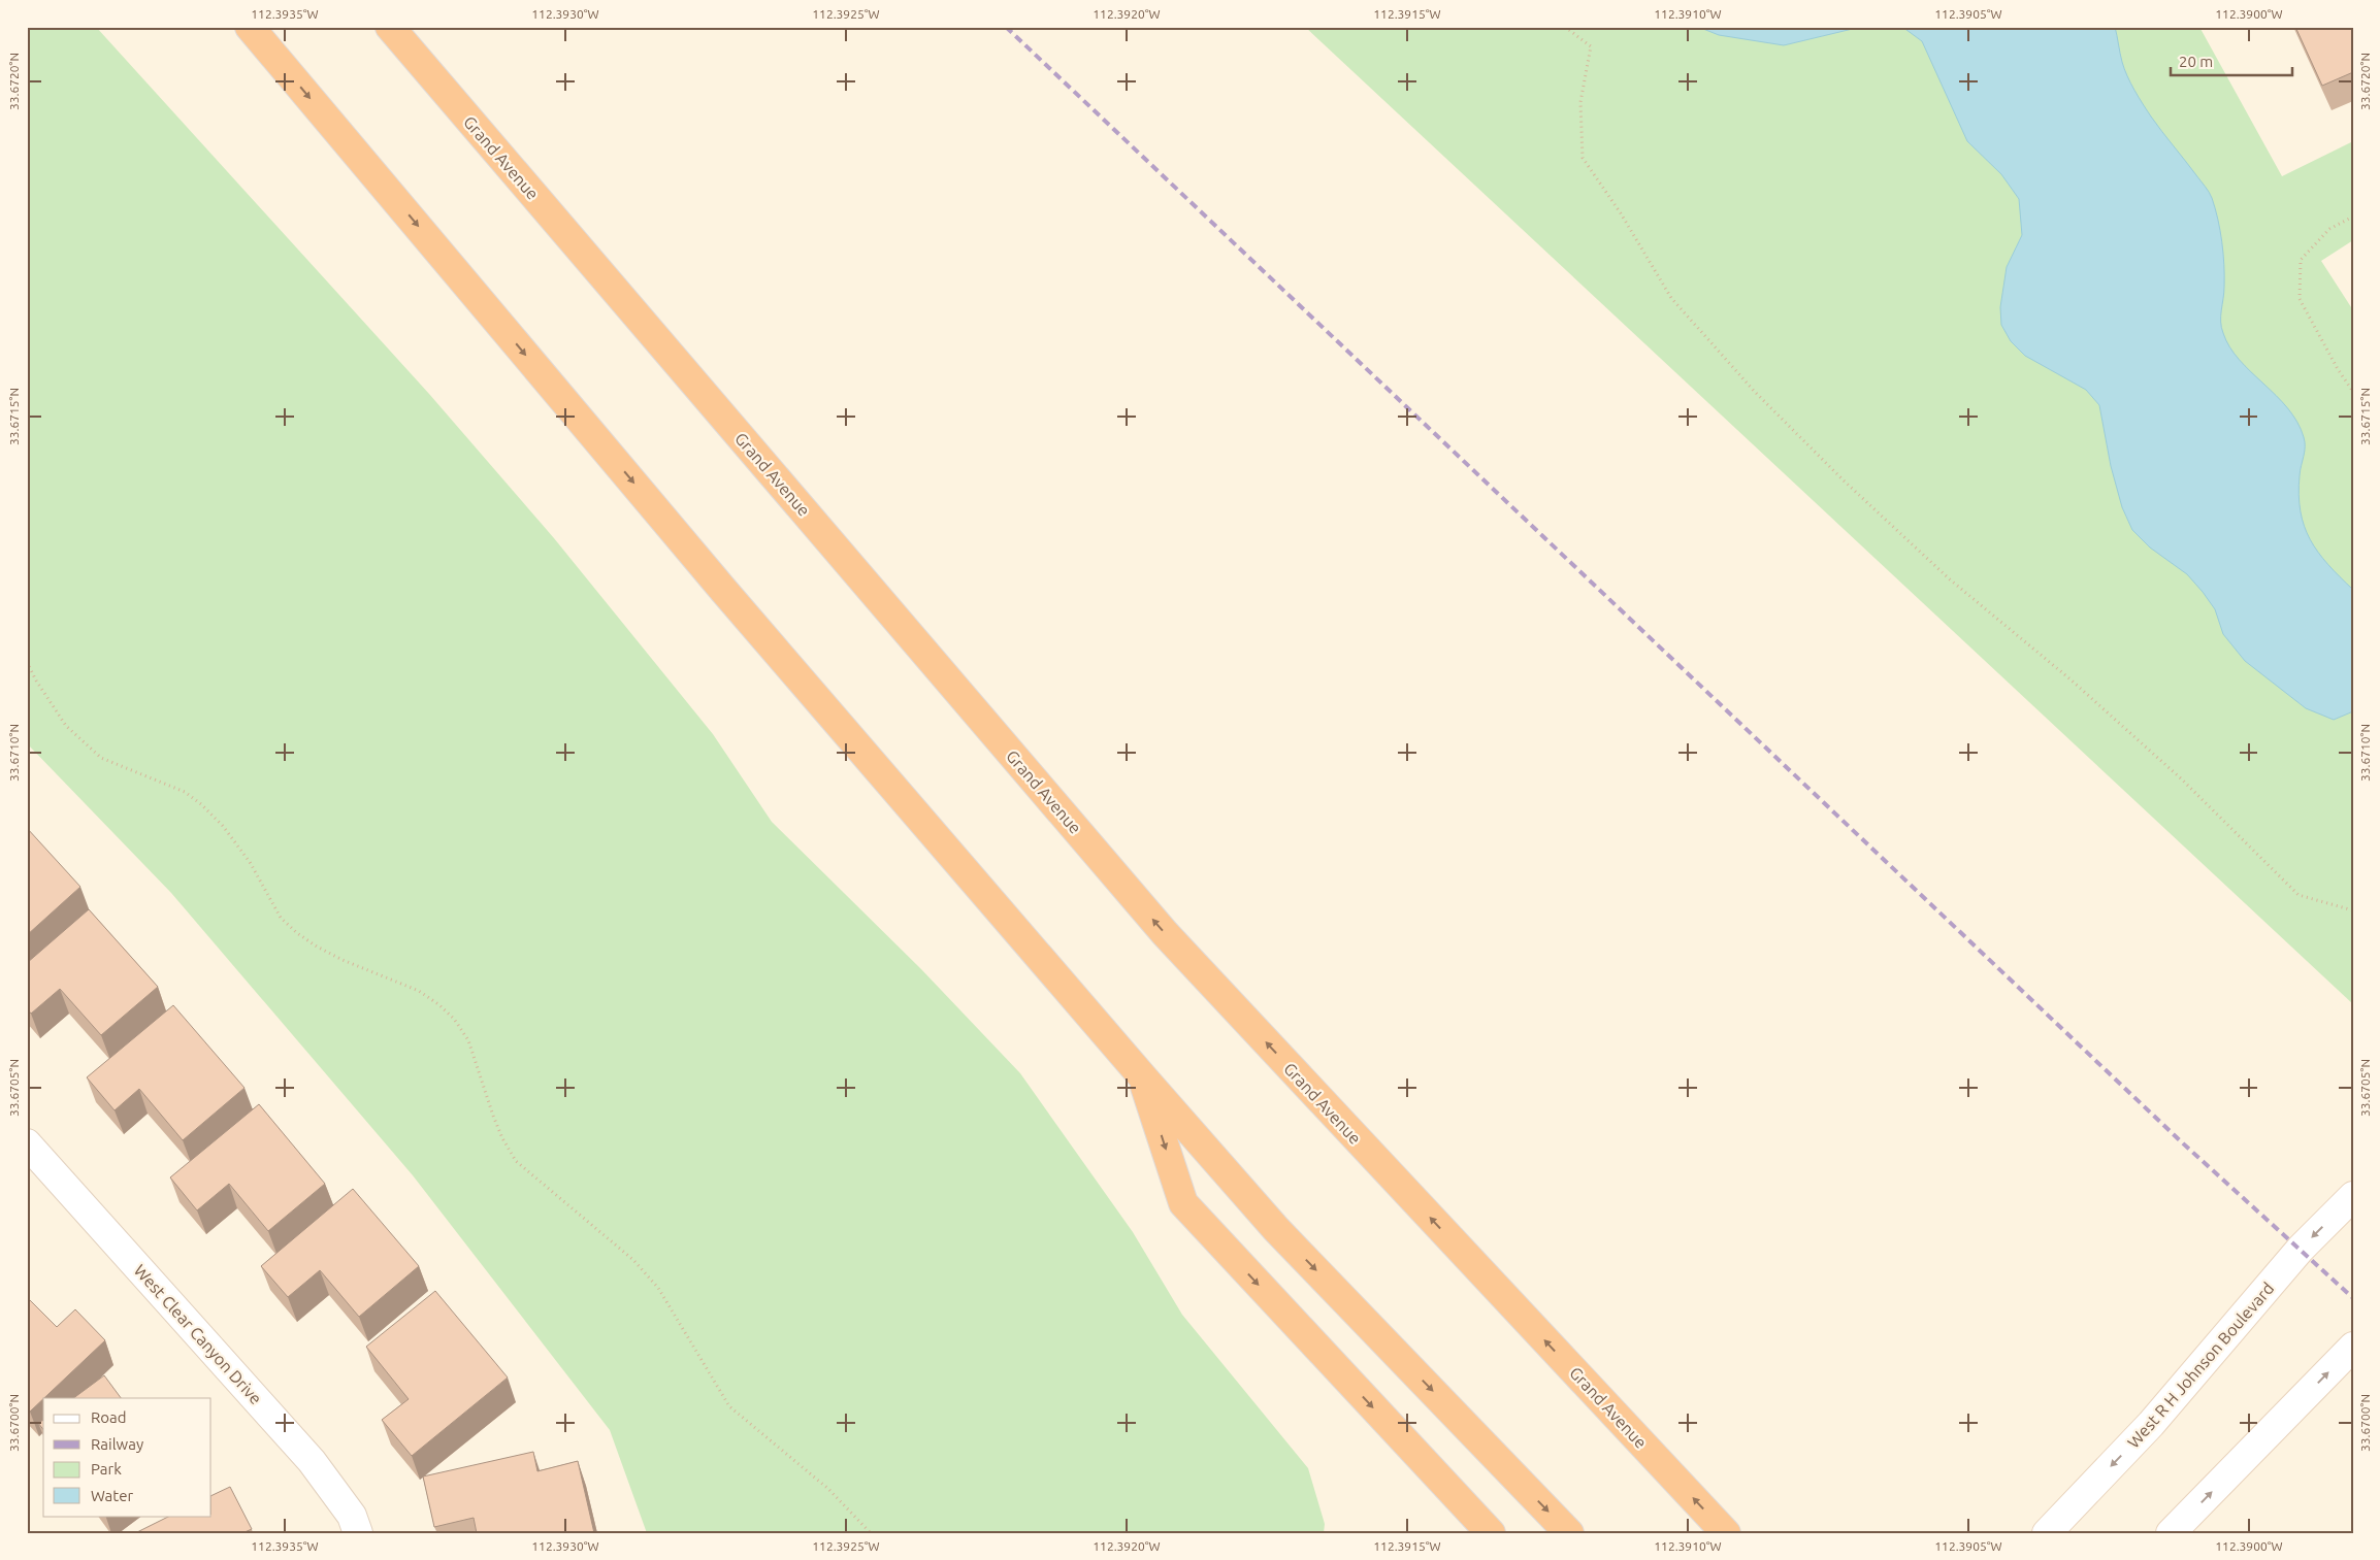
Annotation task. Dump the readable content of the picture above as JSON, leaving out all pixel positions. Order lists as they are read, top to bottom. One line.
{"streets":{"highway":["Grand Avenue"],"main road":["West Clear Canyon Drive","West R H Johnson Boulevard"]},"legend":["Road","Railway","Park","Water"],"scale_bar":"20 m","coordinates":["112.3935°W","112.3930°W","112.3925°W","112.3920°W","112.3915°W","112.3910°W","112.3905°W","112.3900°W","33.6720°N","33.6715°N","33.6710°N","33.6705°N","33.6700°N"]}
